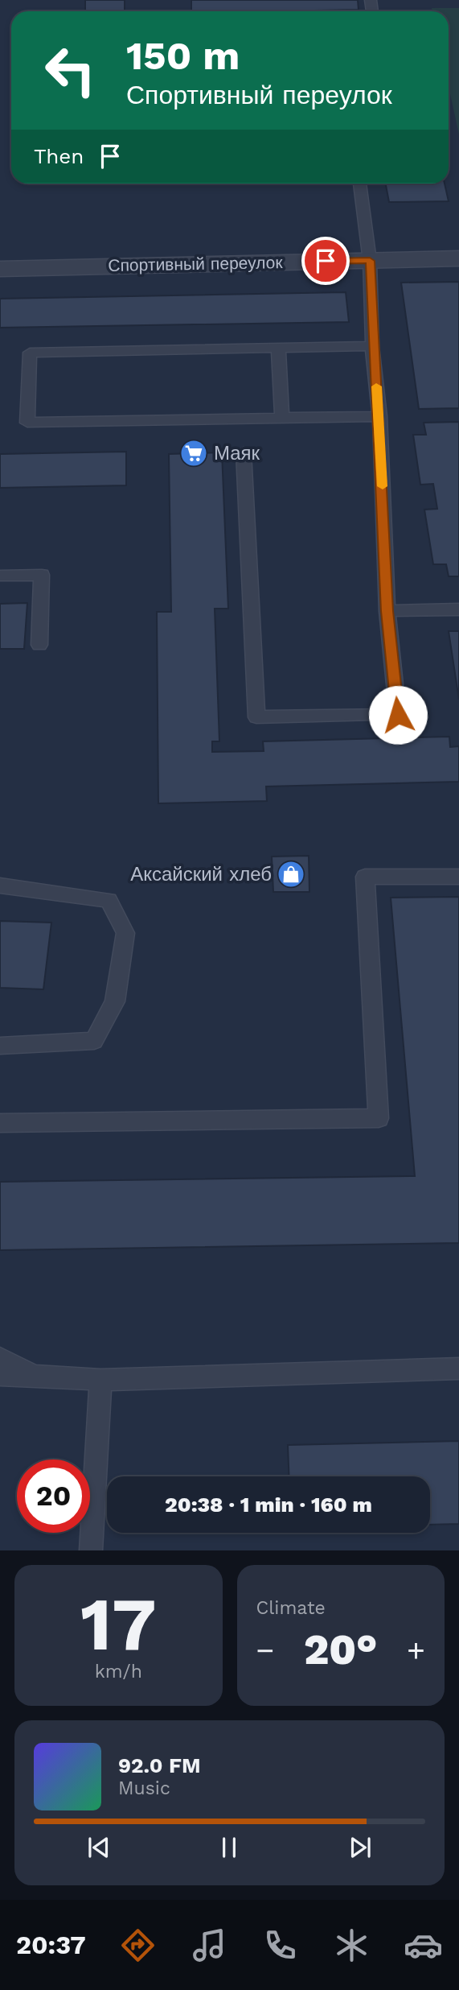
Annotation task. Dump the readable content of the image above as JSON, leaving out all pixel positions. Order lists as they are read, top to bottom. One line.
{"streets":{"street":["Спортивный переулок"]},"places":{"supermarket":["Маяк"],"shop":["Аксайский хлеб"]},"page":{"turn":["150 m","Спортивный переулок"],"then":"Then","limit":"20","trip":"20:38 · 1 min · 160 m","tile":[["17","km/h"],"Climate"],"heat":["−","20°","+"],"song":["92.0 FM","Music"],"tabs":"20:37"}}
